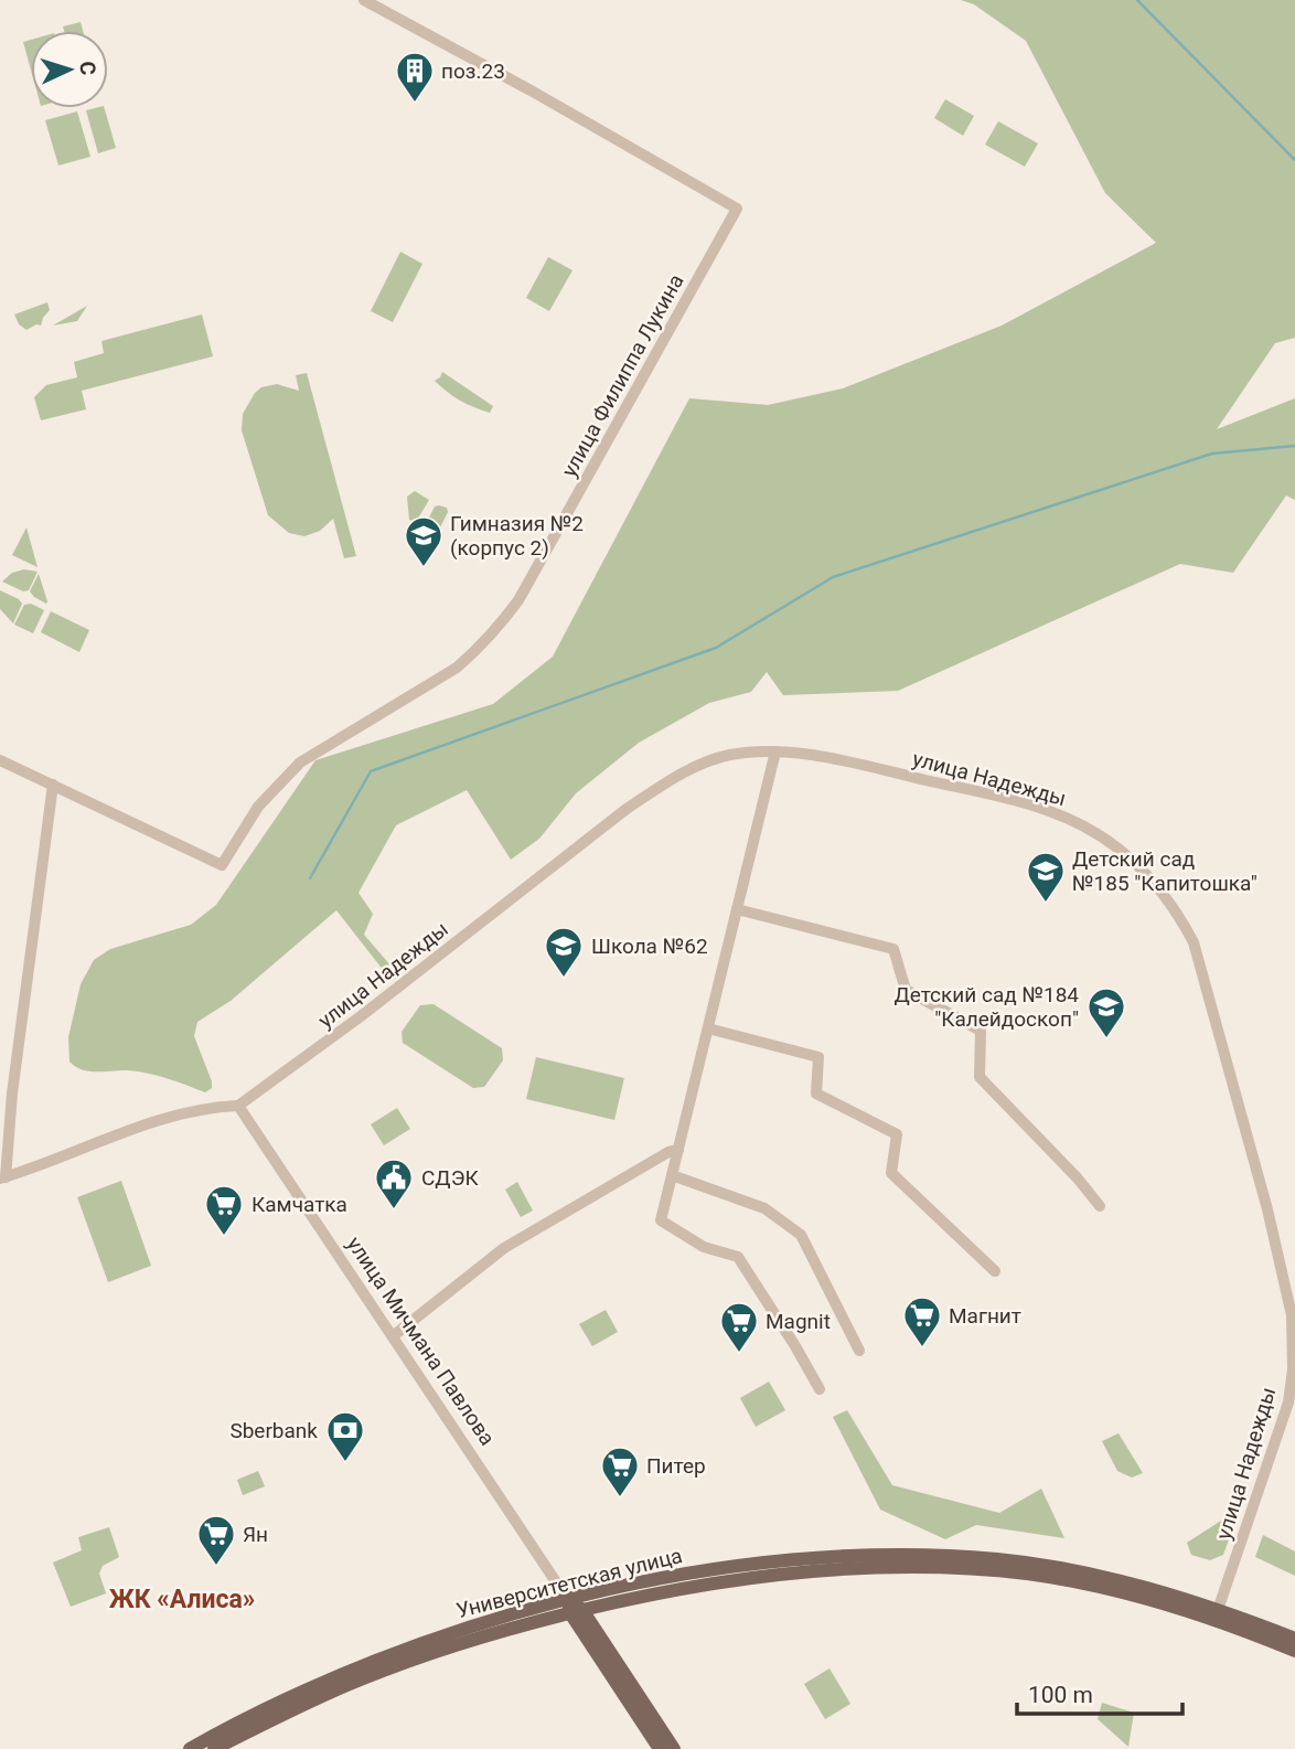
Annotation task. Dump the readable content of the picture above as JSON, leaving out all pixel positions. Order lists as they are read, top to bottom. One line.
{"streets":{"main road":["улица Мичмана Павлова","Университетская улица"],"street":["улица Филиппа Лукина","улица Надежды"]},"crossings":[["улица Надежды","улица Мичмана Павлова"],["улица Надежды","Университетская улица"],["улица Мичмана Павлова","Университетская улица"]],"districts":["ЖК «Алиса»"],"places":{"building":["поз.23"],"school or university":["Гимназия №2 (корпус 2)","Детский сад №185 \"Капитошка\"","Школа №62","Детский сад №184 \"Калейдоскоп\""],"public building":["СДЭК"],"supermarket":["Камчатка","Магнит","Magnit","Питер","Ян"],"bank":["Sberbank"]},"scale_bar":"100 m","north":"right"}
